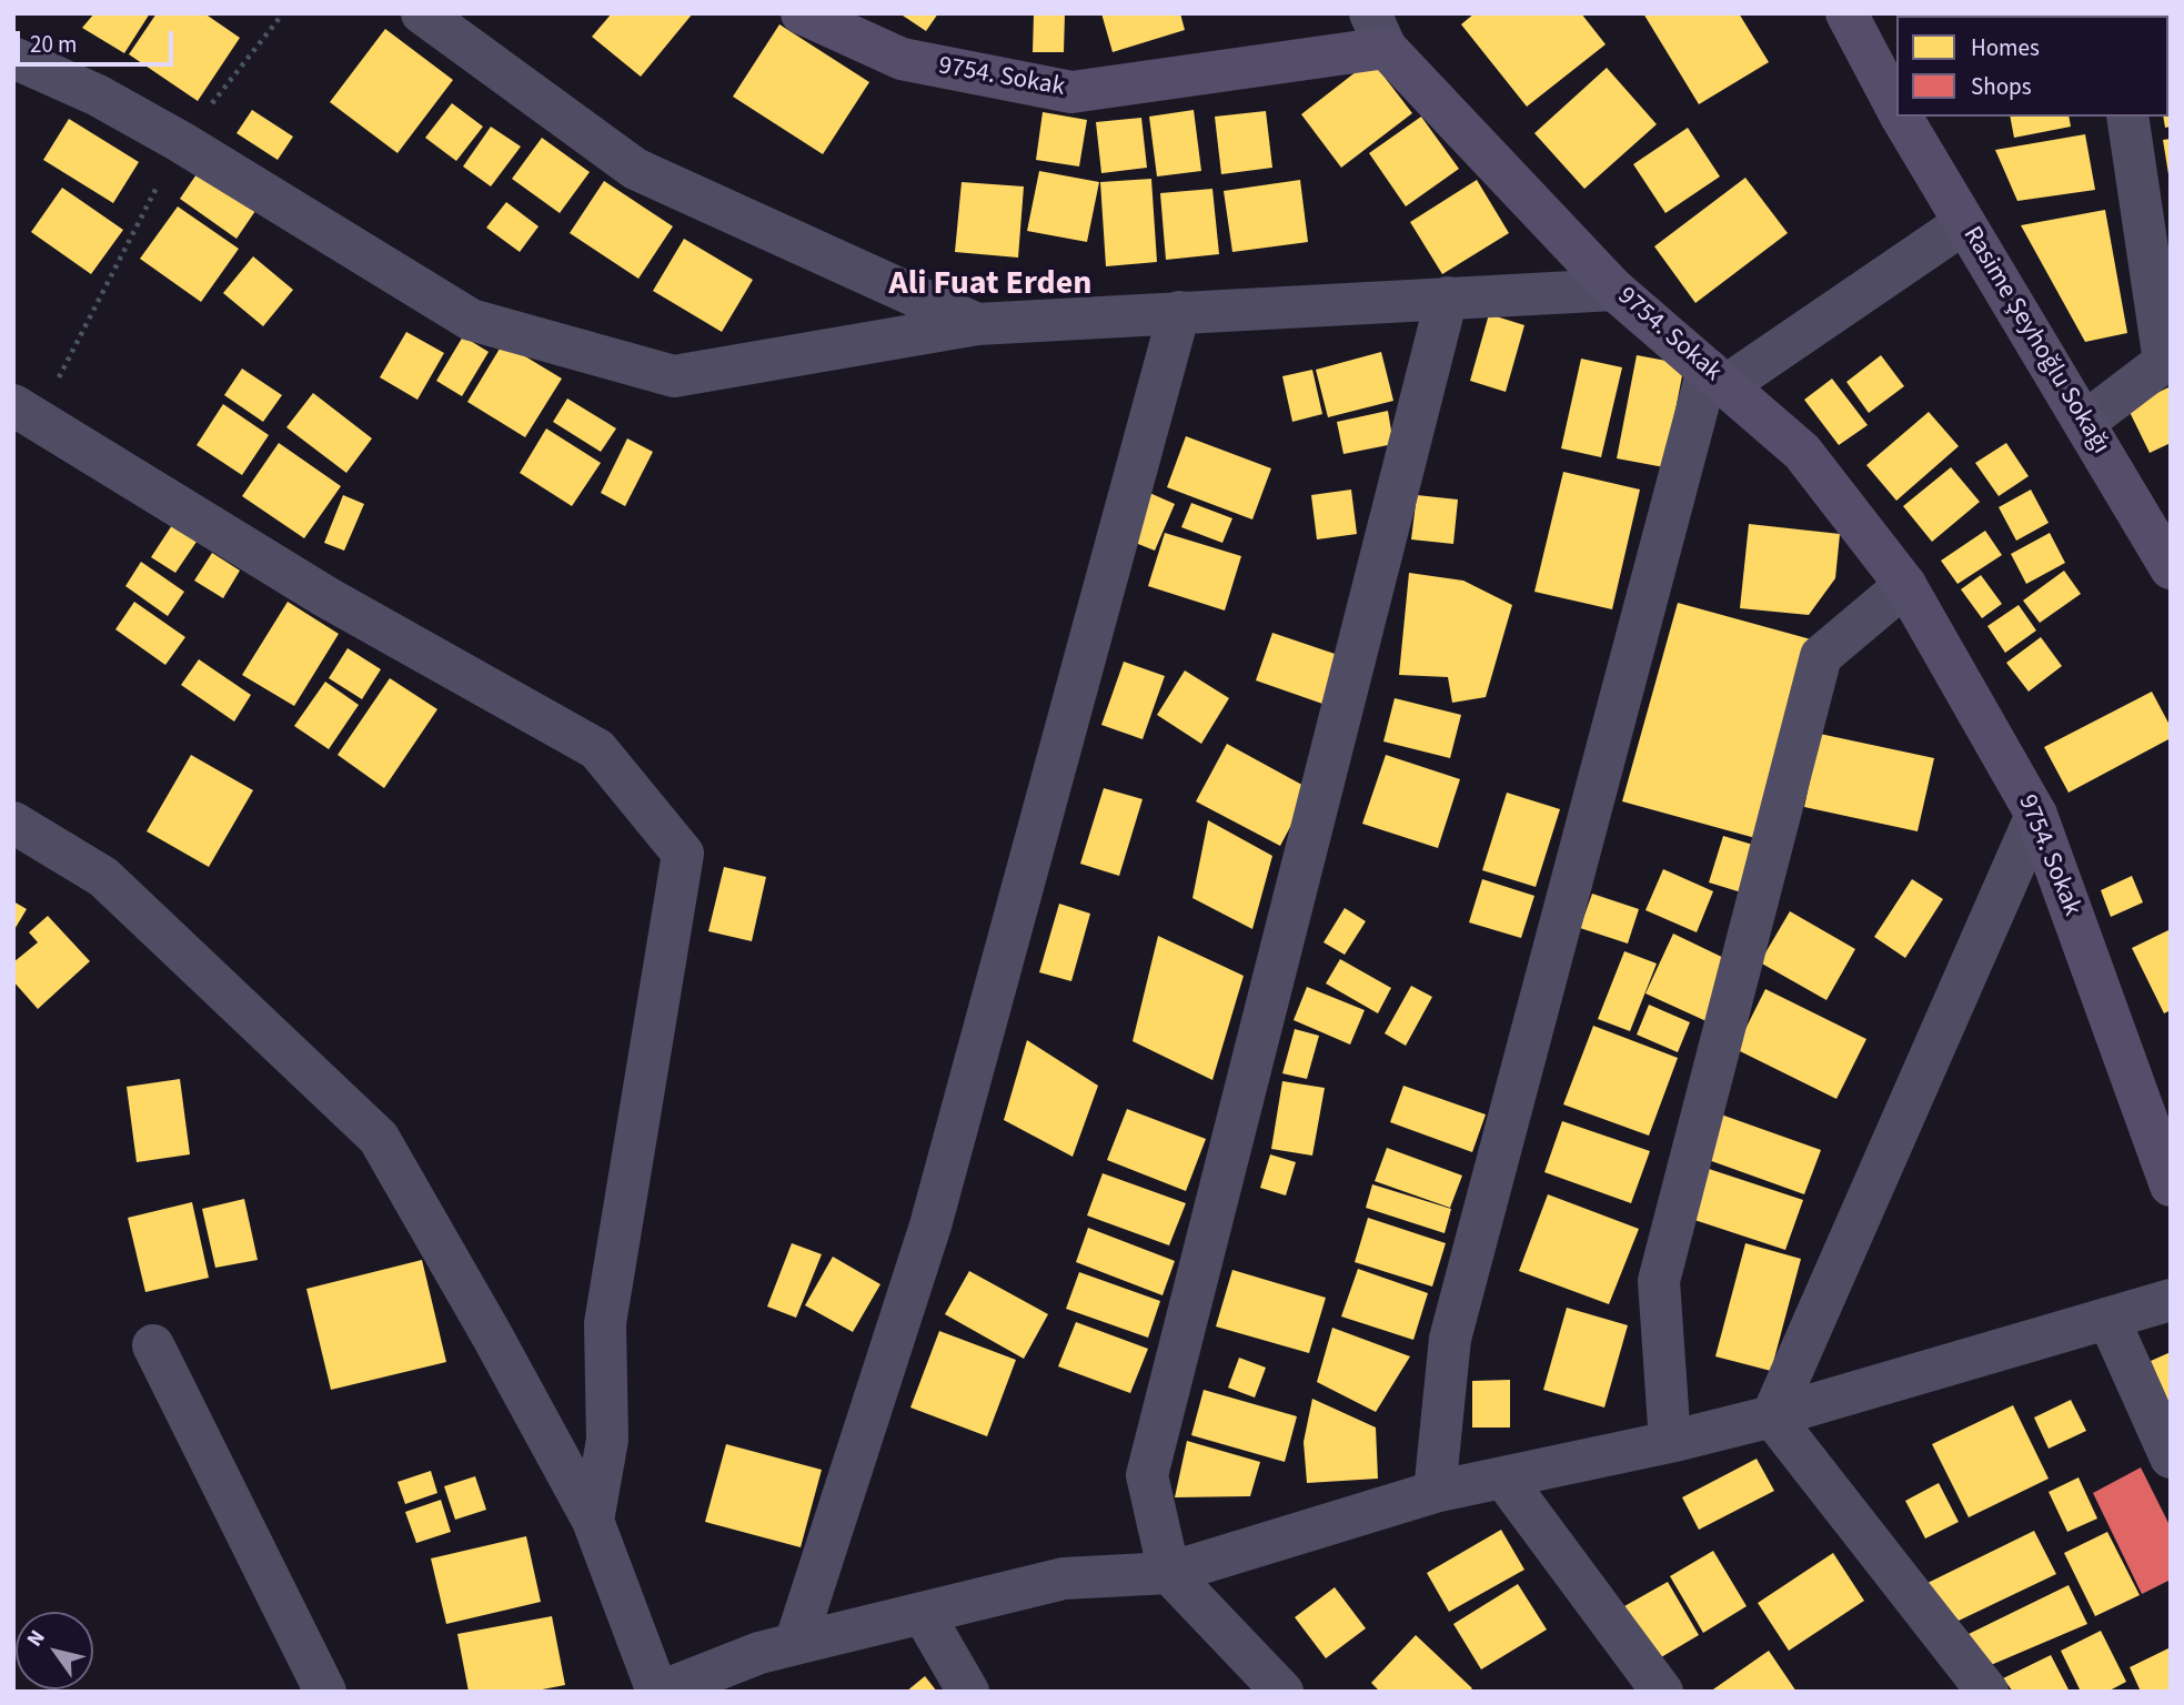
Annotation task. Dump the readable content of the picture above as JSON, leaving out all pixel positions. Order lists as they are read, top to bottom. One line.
{"streets":{"street":["9754. Sokak","Rasime Şeyhoğlu Sokağı"]},"districts":["Ali Fuat Erden"],"legend":["Homes","Shops"],"scale_bar":"20 m","north":"top left"}
